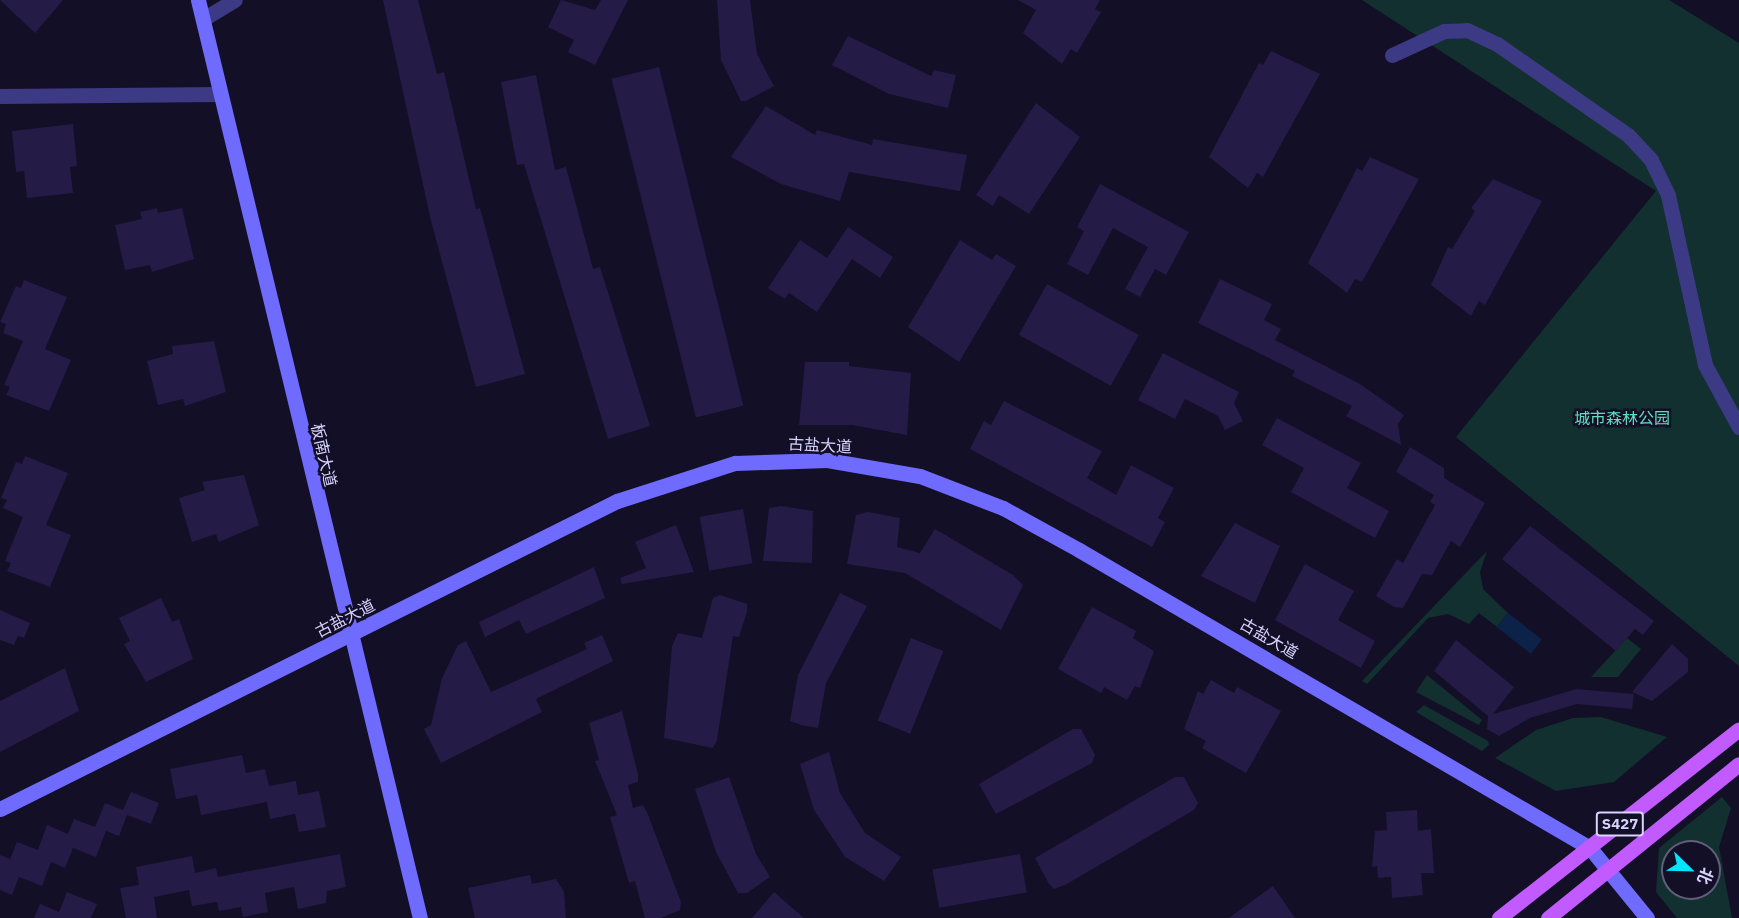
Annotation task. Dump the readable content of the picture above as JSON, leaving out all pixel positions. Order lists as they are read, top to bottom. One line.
{"streets":{"main road":["S427"],"street":["古盐大道","板南大道"]},"crossings":[["古盐大道","板南大道"],["古盐大道","S427"]],"parks":["城市森林公园"],"north":"bottom right"}
